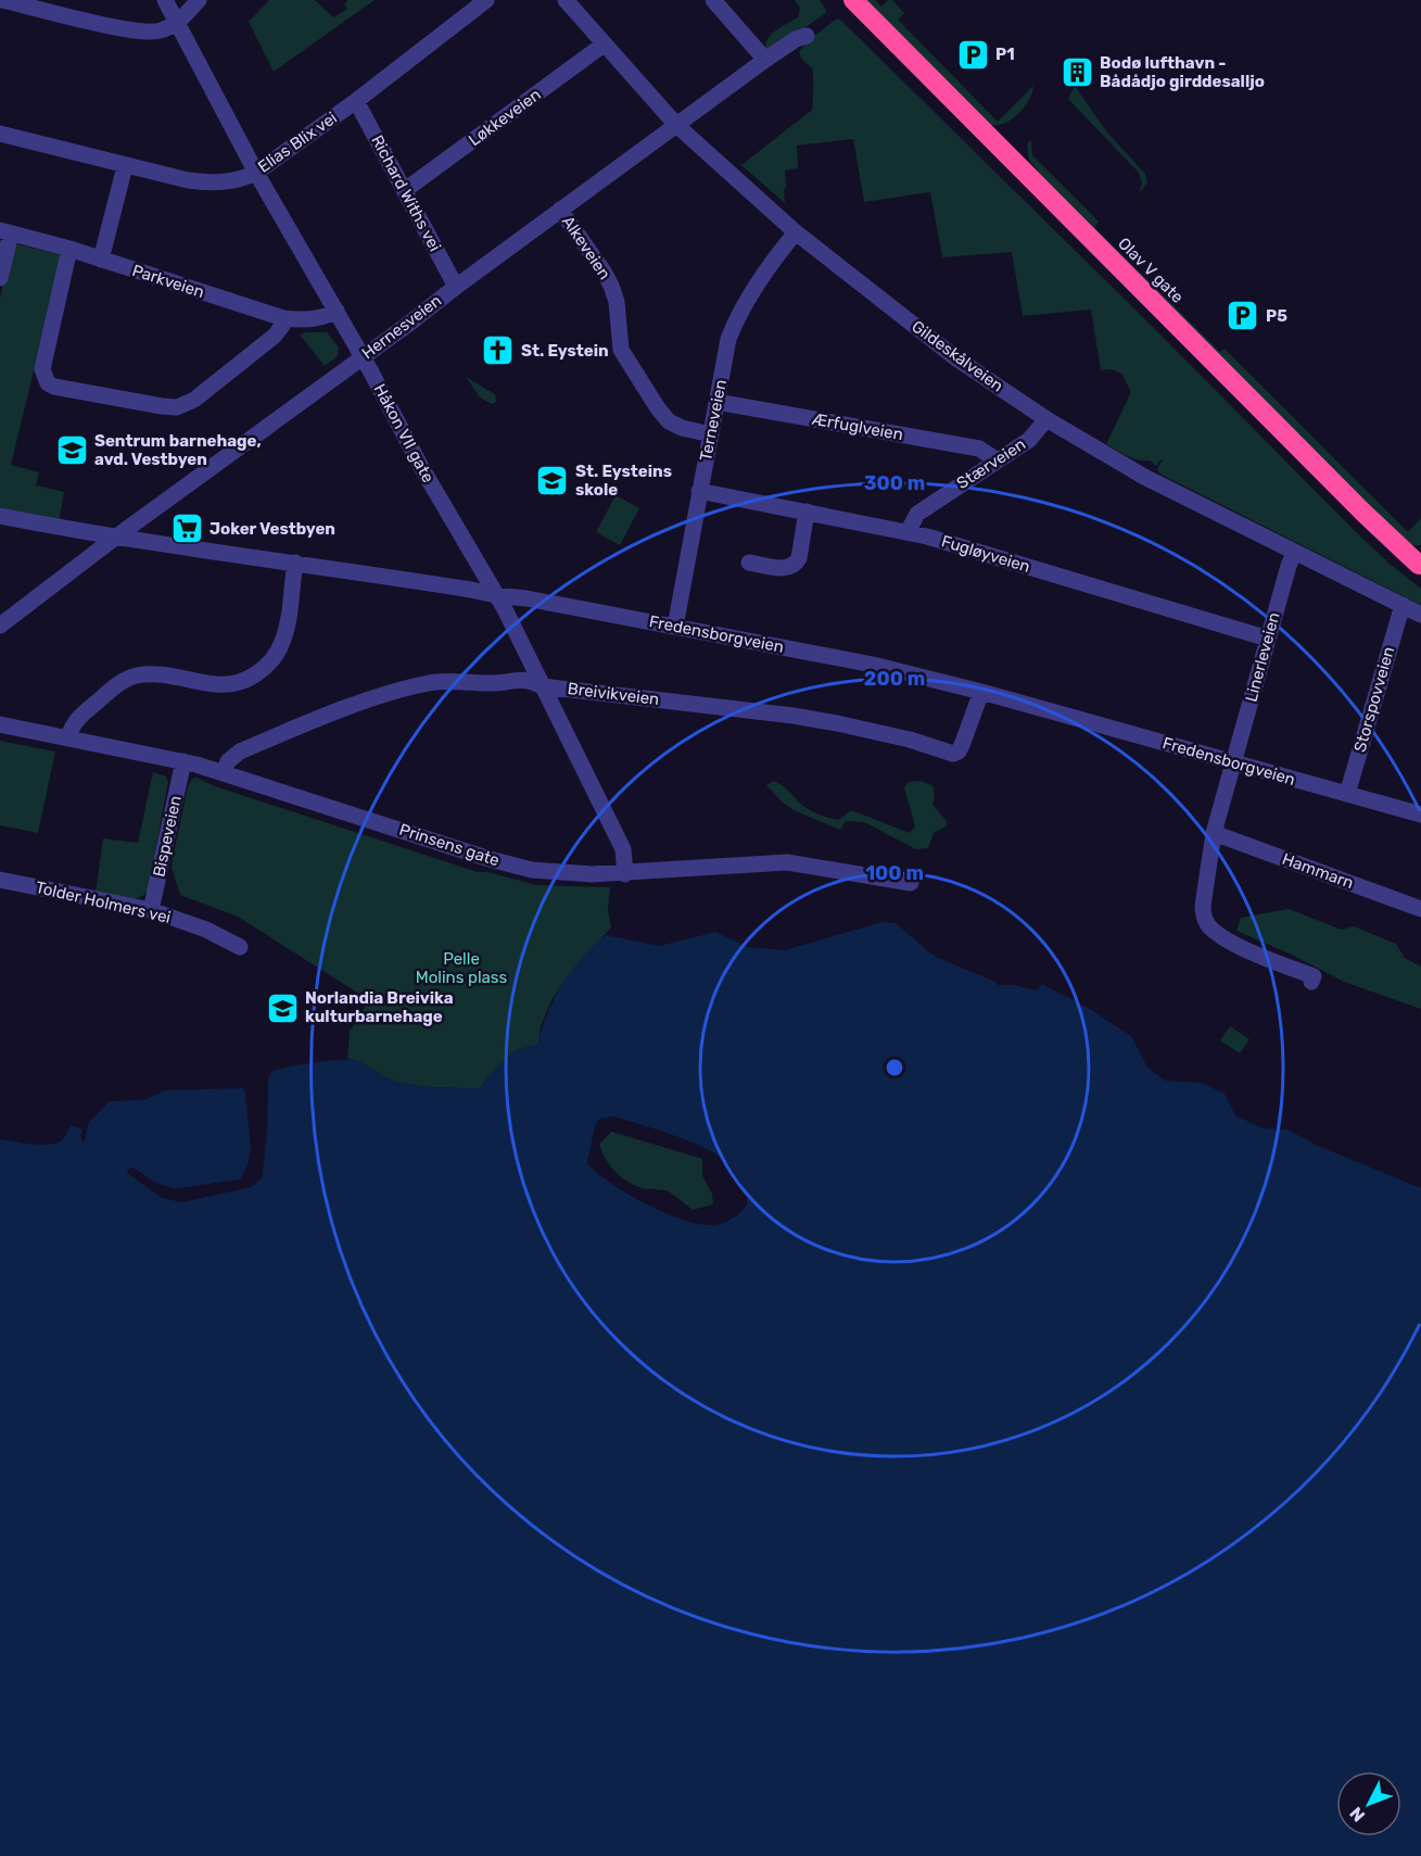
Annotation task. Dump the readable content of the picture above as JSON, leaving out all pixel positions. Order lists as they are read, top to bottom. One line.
{"streets":{"highway":["Olav V gate"],"street":["Løkkeveien","Elias Blix vei","Richard Withs vei","Alkeveien","Parkveien","Hernesveien","Gildeskålveien","Terneveien","Ærfuglveien","Håkon VII gate","Stærveien","Fugløyveien","Fredensborgveien","Linerleveien","Breivikveien","Storspovveien","Bispeveien","Prinsens gate","Hammarn","Tolder Holmers vei"]},"crossings":[["Løkkeveien","Richard Withs vei"],["Løkkeveien","Gildeskålveien"],["Elias Blix vei","Richard Withs vei"],["Elias Blix vei","Håkon VII gate"],["Richard Withs vei","Hernesveien"],["Alkeveien","Hernesveien"],["Alkeveien","Terneveien"],["Parkveien","Håkon VII gate"],["Hernesveien","Gildeskålveien"],["Hernesveien","Håkon VII gate"],["Hernesveien","Fredensborgveien"],["Gildeskålveien","Terneveien"],["Gildeskålveien","Stærveien"],["Gildeskålveien","Linerleveien"],["Gildeskålveien","Storspovveien"],["Terneveien","Ærfuglveien"],["Terneveien","Fugløyveien"],["Terneveien","Fredensborgveien"],["Ærfuglveien","Stærveien"],["Håkon VII gate","Fredensborgveien"],["Håkon VII gate","Breivikveien"],["Håkon VII gate","Prinsens gate"],["Stærveien","Fugløyveien"],["Fugløyveien","Linerleveien"],["Fredensborgveien","Linerleveien"],["Fredensborgveien","Breivikveien"],["Fredensborgveien","Storspovveien"],["Breivikveien","Prinsens gate"],["Bispeveien","Prinsens gate"],["Bispeveien","Tolder Holmers vei"]],"parks":["Pelle Molins plass"],"places":{"parking":["P1","P5"],"building":["Bodø lufthavn - Bådådjo girddesalljo"],"church":["St. Eystein"],"school or university":["Sentrum barnehage, avd. Vestbyen","St. Eysteins skole","Norlandia Breivika kulturbarnehage"],"supermarket":["Joker Vestbyen"]},"north":"bottom left","rings":["300 m","200 m","100 m"]}
